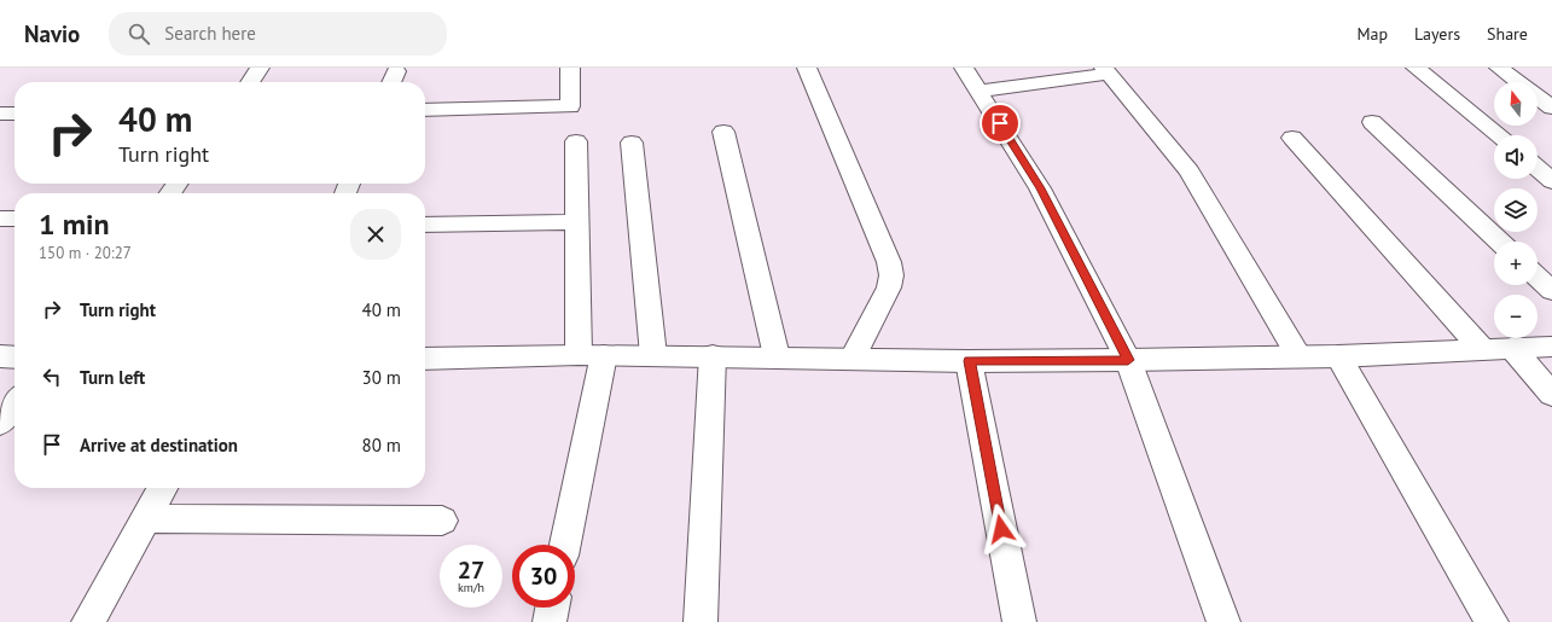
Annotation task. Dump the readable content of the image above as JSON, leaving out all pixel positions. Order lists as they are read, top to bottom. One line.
{"north":"top","page":{"header":"Navio","search":"Search here","nav":["Map","Layers","Share"],"map_buttons":["+","−"],"turn":["40 m","Turn right"],"heading":["1 min","150 m · 20:27"],"list":[{"name":"Turn right","value":"40 m"},{"name":"Turn left","value":"30 m"},{"name":"Arrive at destination","value":"80 m"}],"speed":"27 km/h","limit":"30"}}
